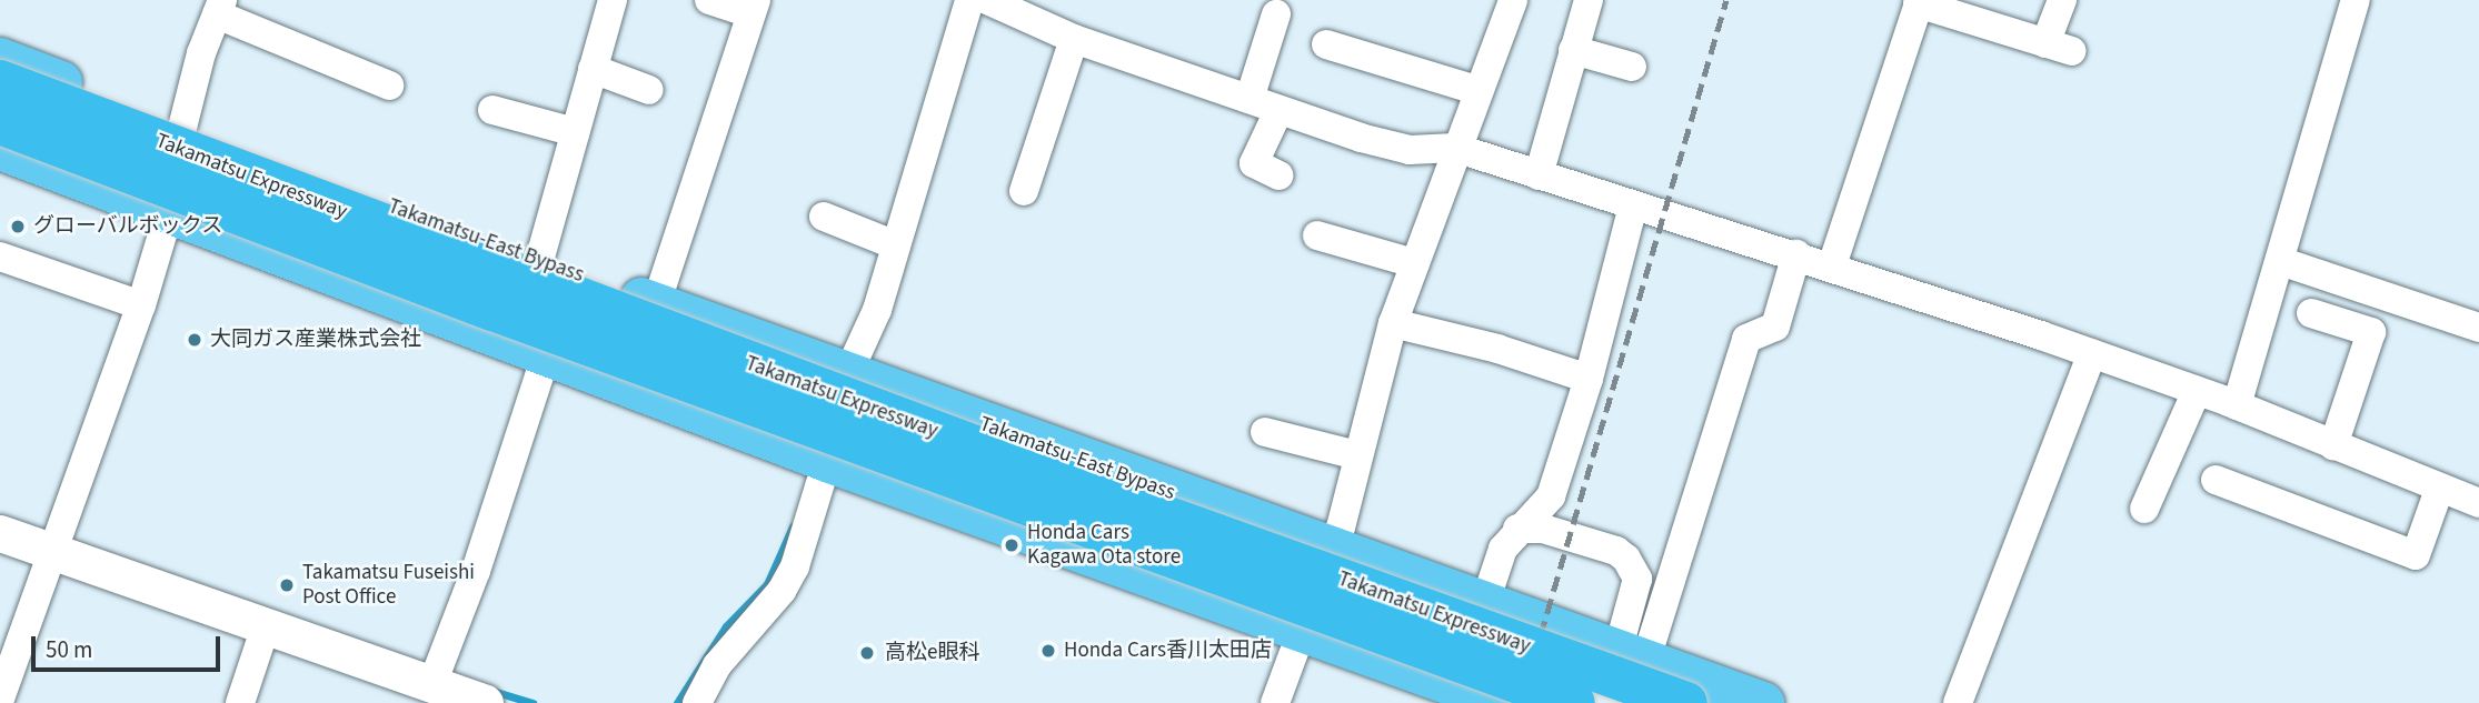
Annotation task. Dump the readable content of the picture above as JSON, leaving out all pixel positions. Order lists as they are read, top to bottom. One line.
{"streets":{"highway":["Takamatsu Expressway","Takamatsu-East Bypass"]},"places":["グローバルボックス","大同ガス産業株式会社","Honda Cars Kagawa Ota store","Takamatsu Fuseishi Post Office","Honda Cars香川太田店","高松e眼科"],"scale_bar":"50 m"}
